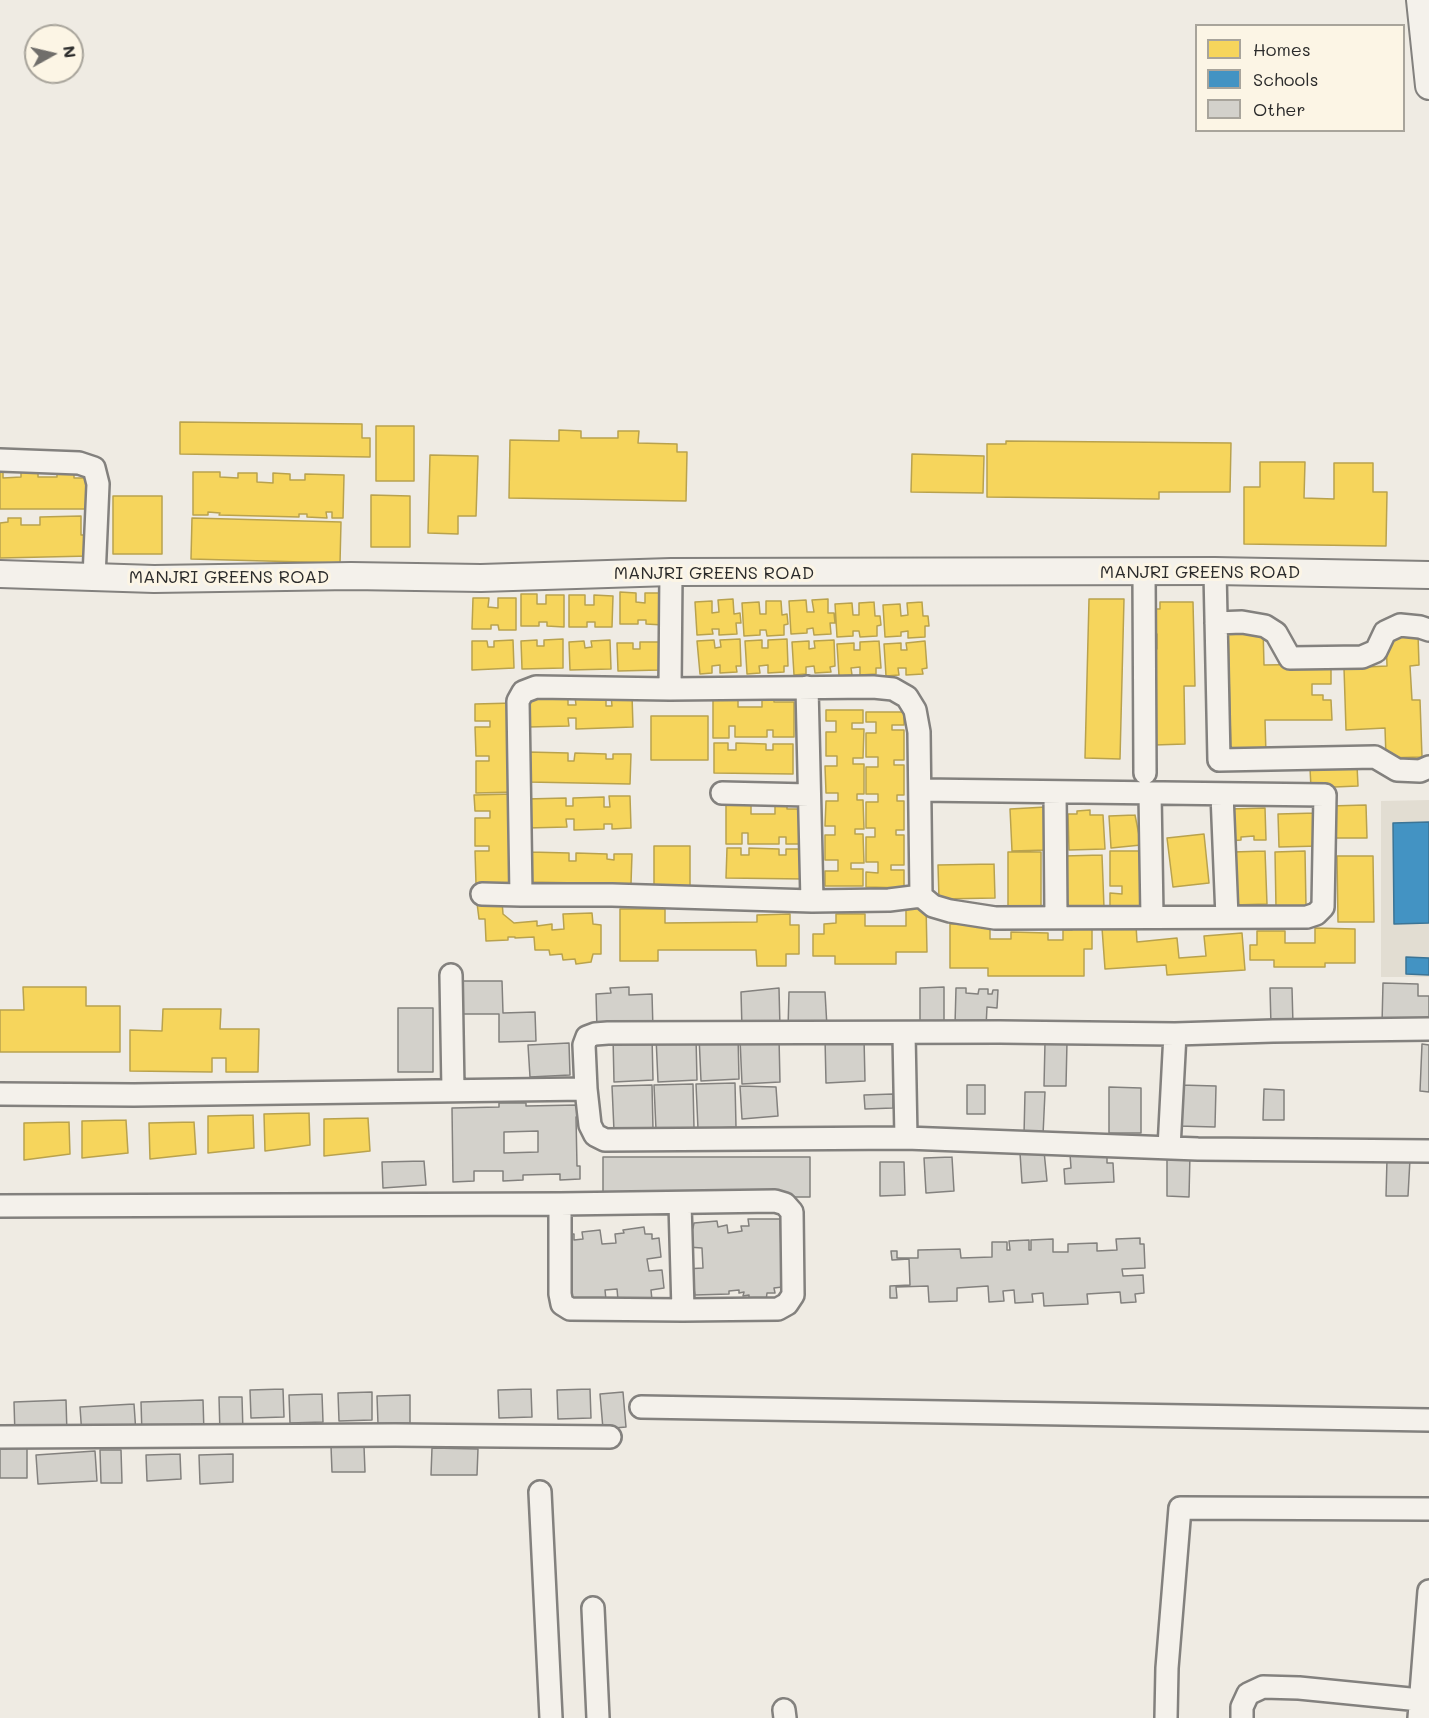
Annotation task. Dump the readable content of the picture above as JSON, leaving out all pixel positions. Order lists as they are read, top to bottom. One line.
{"streets":{"street":["MANJRI GREENS ROAD"]},"legend":["Homes","Schools","Other"],"north":"right"}
